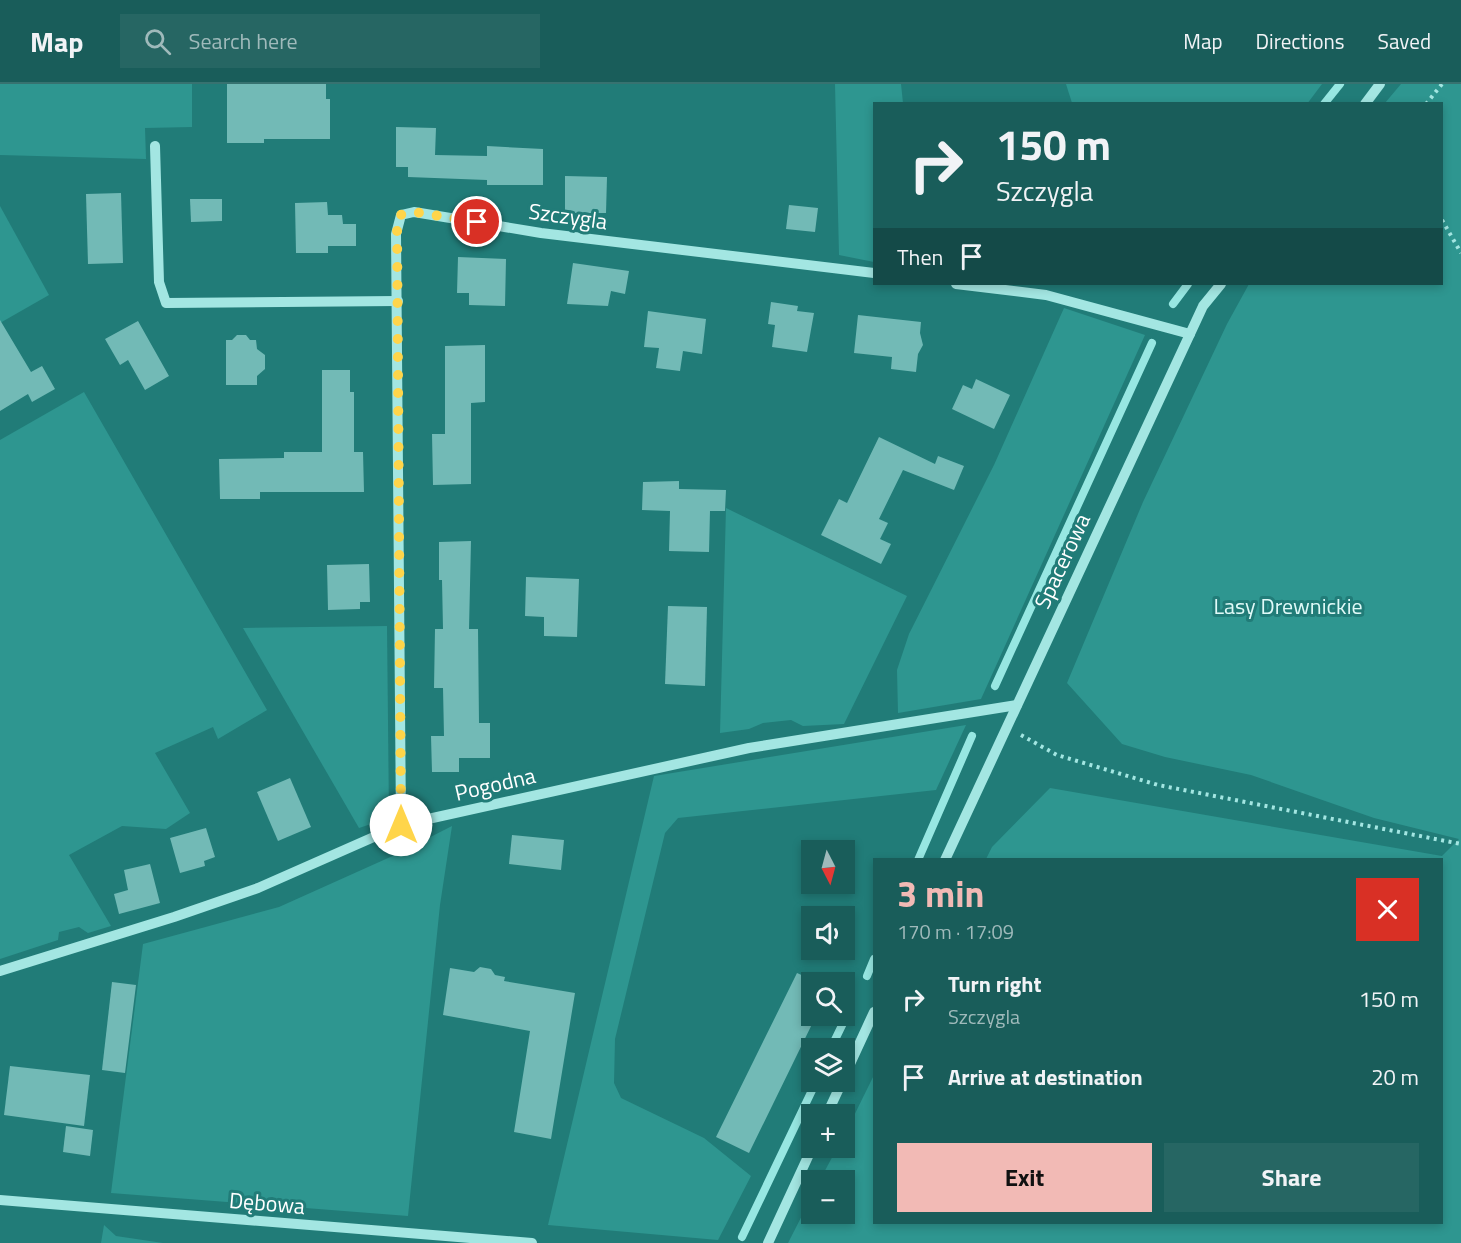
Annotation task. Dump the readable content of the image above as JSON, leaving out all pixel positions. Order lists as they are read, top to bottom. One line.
{"streets":{"street":["Szczygla","Spacerowa","Pogodna","Dębowa"]},"crossings":[["Szczygla","Pogodna"],["Spacerowa","Pogodna"]],"parks":["Lasy Drewnickie"],"north":"bottom","page":{"header":"Map","search":"Search here","nav":["Map","Directions","Saved"],"turn":["150 m","Szczygla"],"then":"Then","map_buttons":["+","−"],"heading":["3 min","170 m · 17:09"],"list":[{"name":"Turn right","note":"Szczygla","value":"150 m"},{"name":"Arrive at destination","value":"20 m"}],"buttons":["Exit","Share"]}}
